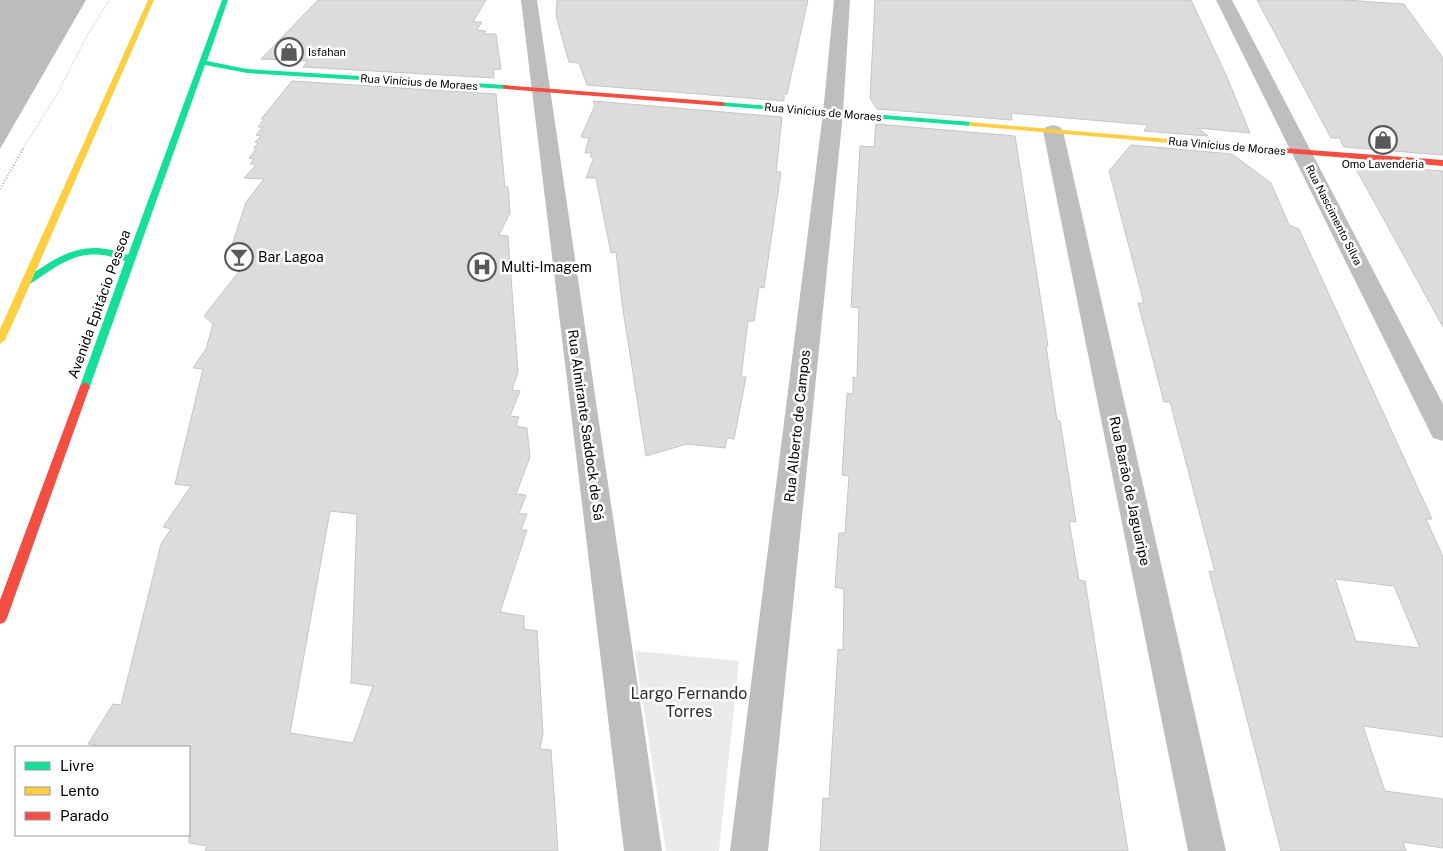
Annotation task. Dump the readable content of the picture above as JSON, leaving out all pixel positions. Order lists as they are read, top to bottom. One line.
{"streets":{"main road":["Rua Vinícius de Moraes","Avenida Epitácio Pessoa"],"street":["Rua Nascimento Silva","Rua Almirante Saddock de Sá","Rua Alberto de Campos","Rua Barão de Jaguaripe"]},"crossings":[["Rua Vinícius de Moraes","Rua Nascimento Silva"],["Rua Vinícius de Moraes","Avenida Epitácio Pessoa"],["Rua Vinícius de Moraes","Rua Almirante Saddock de Sá"],["Rua Vinícius de Moraes","Rua Alberto de Campos"],["Rua Vinícius de Moraes","Rua Barão de Jaguaripe"]],"parks":["Largo Fernando Torres"],"places":{"shop":["Isfahan","Omo Lavenderia"],"bar":["Bar Lagoa"],"hospital":["Multi-Imagem"]},"legend":["Livre","Lento","Parado"]}
